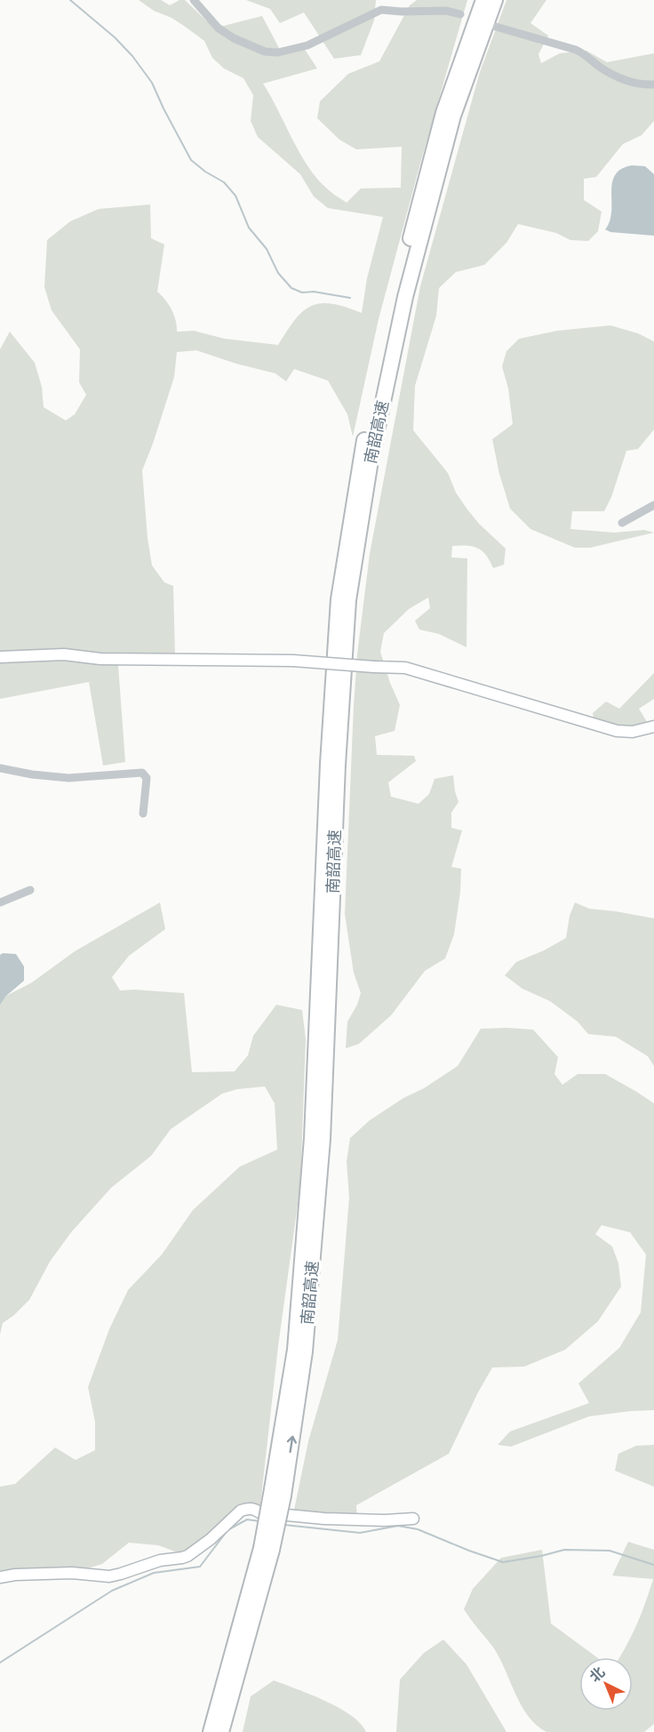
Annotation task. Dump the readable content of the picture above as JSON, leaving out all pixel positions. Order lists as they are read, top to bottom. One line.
{"streets":{"highway":["南韶高速"]},"north":"top left"}
